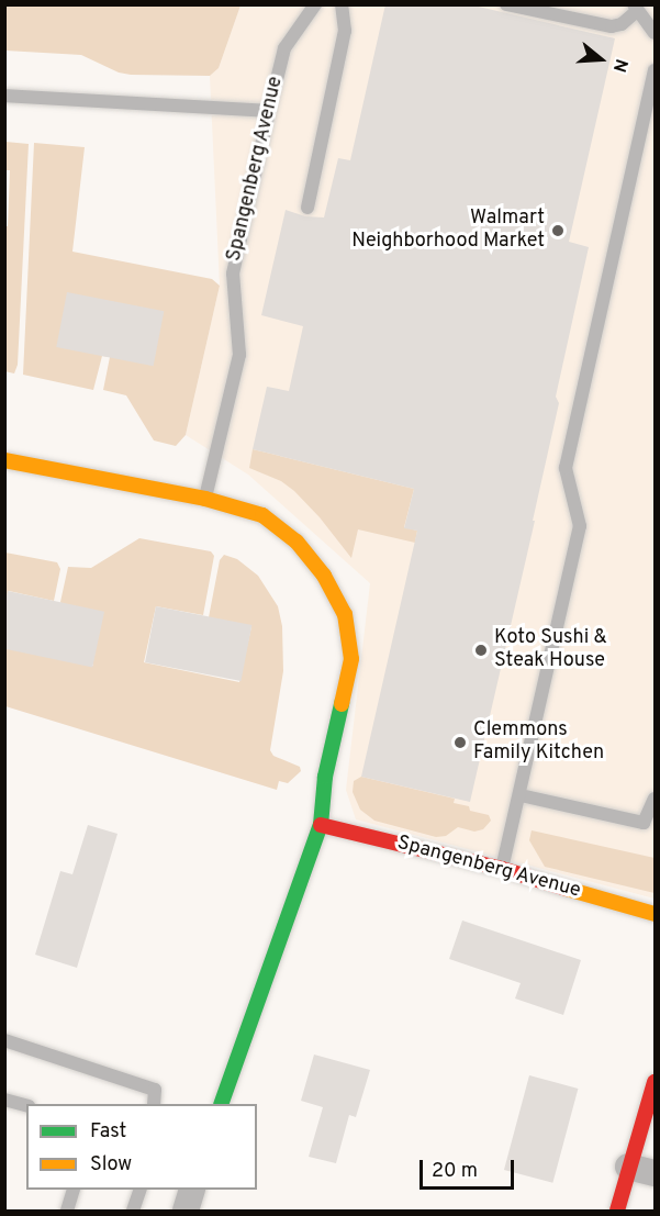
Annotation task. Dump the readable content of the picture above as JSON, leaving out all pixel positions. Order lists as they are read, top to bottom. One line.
{"streets":{"street":["Spangenberg Avenue"]},"places":["Walmart Neighborhood Market","Koto Sushi & Steak House","Clemmons Family Kitchen"],"legend":["Fast","Slow"],"scale_bar":"20 m","north":"right"}
